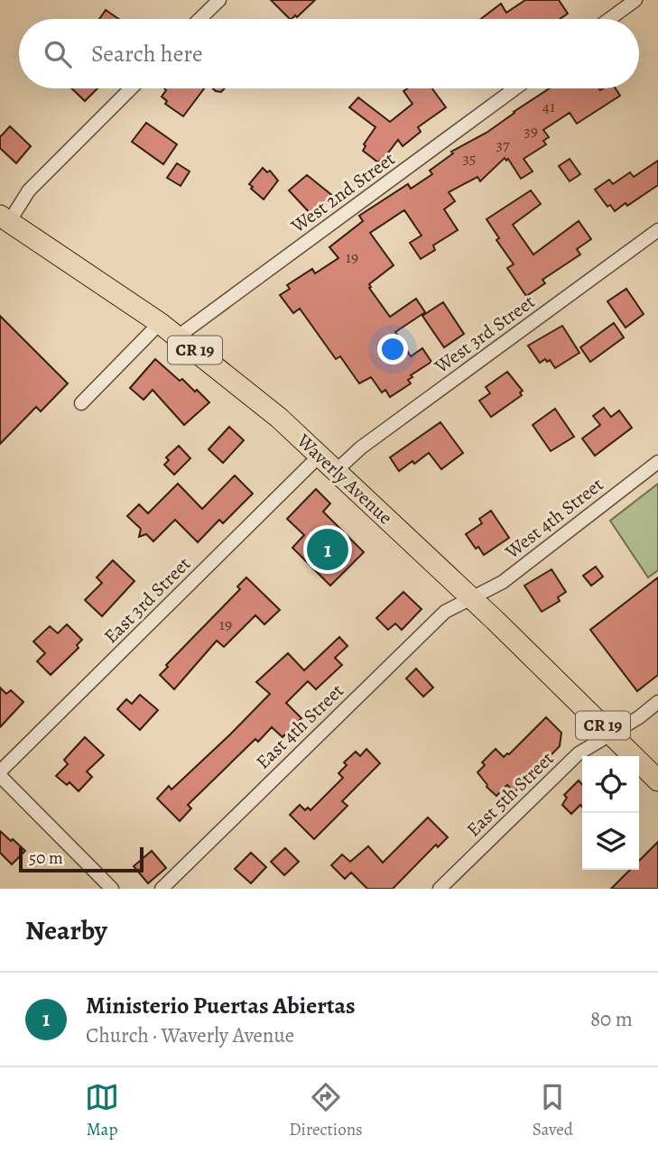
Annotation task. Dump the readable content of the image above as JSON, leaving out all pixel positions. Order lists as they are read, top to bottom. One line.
{"streets":{"main road":["CR 19","Waverly Avenue"],"street":["West 2nd Street","West 3rd Street","West 4th Street","East 3rd Street","East 4th Street","East 5th Street"]},"crossings":[["West 2nd Street","Waverly Avenue"],["West 3rd Street","Waverly Avenue"],["Waverly Avenue","West 4th Street"],["Waverly Avenue","East 3rd Street"],["Waverly Avenue","East 4th Street"],["Waverly Avenue","East 5th Street"],["West 4th Street","East 4th Street"]],"house_numbers":["41","39","37","35","19","19"],"scale_bar":"50 m","page":{"search":"Search here","pins":"1","scale":"50 m","heading":"Nearby","list":[{"mark":"1","name":"Ministerio Puertas Abiertas","note":"Church · Waverly Avenue","value":"80 m"}],"nav":["Map","Directions","Saved"]}}
